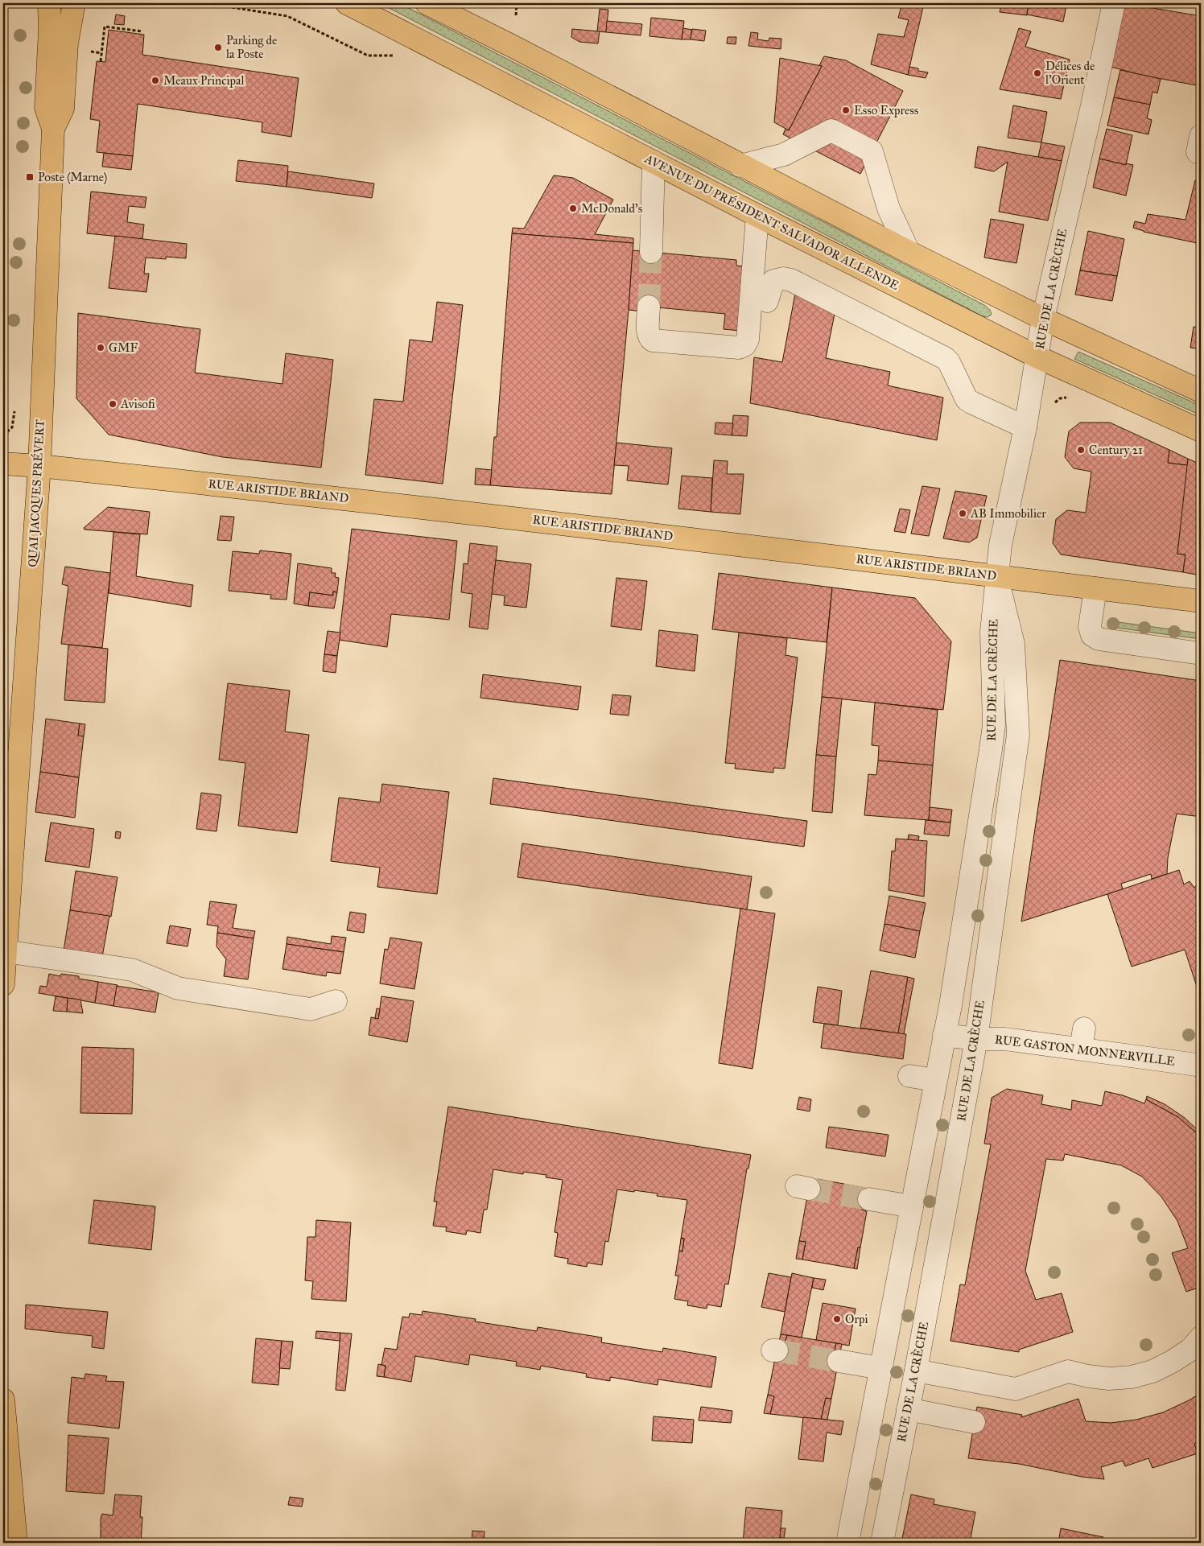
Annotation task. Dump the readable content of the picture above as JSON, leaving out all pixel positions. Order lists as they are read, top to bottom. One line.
{"streets":{"main road":["AVENUE DU PRÉSIDENT SALVADOR ALLENDE","RUE ARISTIDE BRIAND","QUAI JACQUES PRÉVERT"],"street":["RUE DE LA CRÈCHE","RUE GASTON MONNERVILLE"]},"crossings":[["AVENUE DU PRÉSIDENT SALVADOR ALLENDE","RUE DE LA CRÈCHE"],["RUE DE LA CRÈCHE","RUE ARISTIDE BRIAND"],["RUE DE LA CRÈCHE","RUE GASTON MONNERVILLE"],["RUE ARISTIDE BRIAND","QUAI JACQUES PRÉVERT"]],"places":{"other":["Parking de la Poste","Délices de l'Orient","Meaux Principal","Esso Express","McDonald's","GMF","Avisofi","Century 21","AB Immobilier","Orpi"],"transit":["Poste (Marne)"]}}
